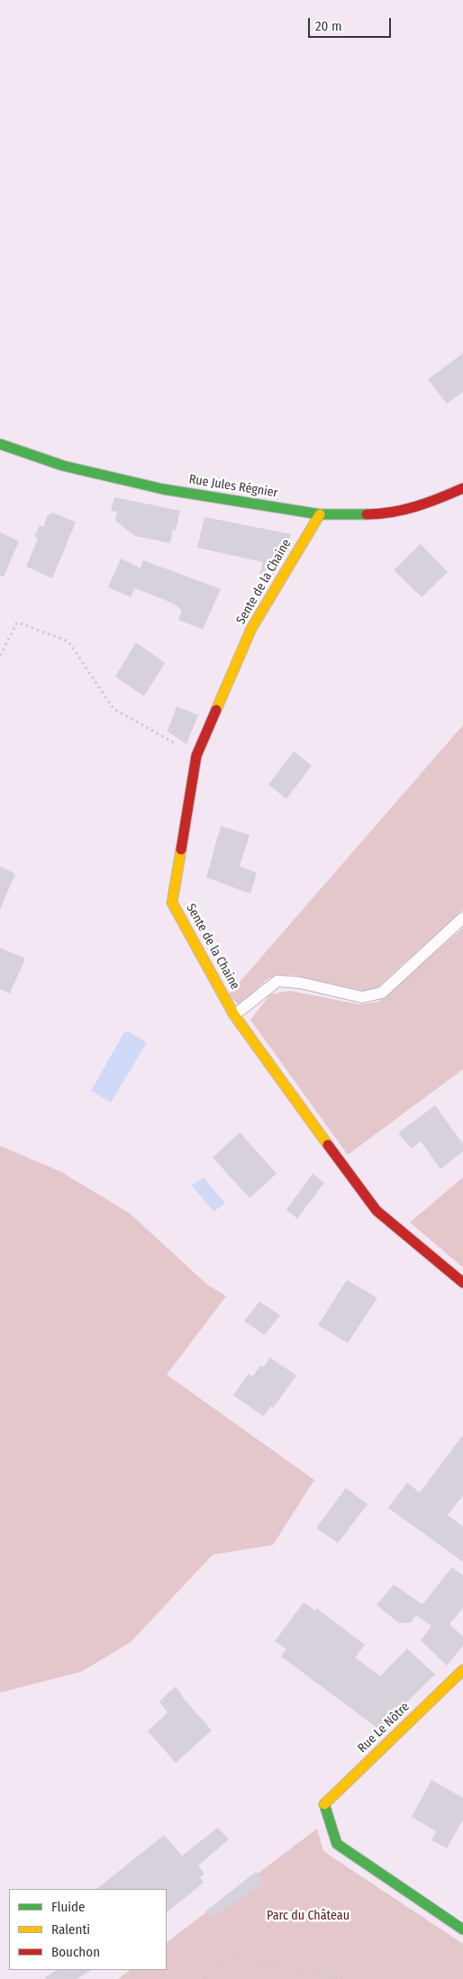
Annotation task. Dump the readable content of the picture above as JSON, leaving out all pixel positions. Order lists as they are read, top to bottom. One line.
{"streets":{"street":["Rue Jules Régnier","Sente de la Chaine","Rue Le Nôtre"]},"crossings":[["Rue Jules Régnier","Sente de la Chaine"]],"parks":["Parc du Château"],"legend":["Fluide","Ralenti","Bouchon"],"scale_bar":"20 m"}
